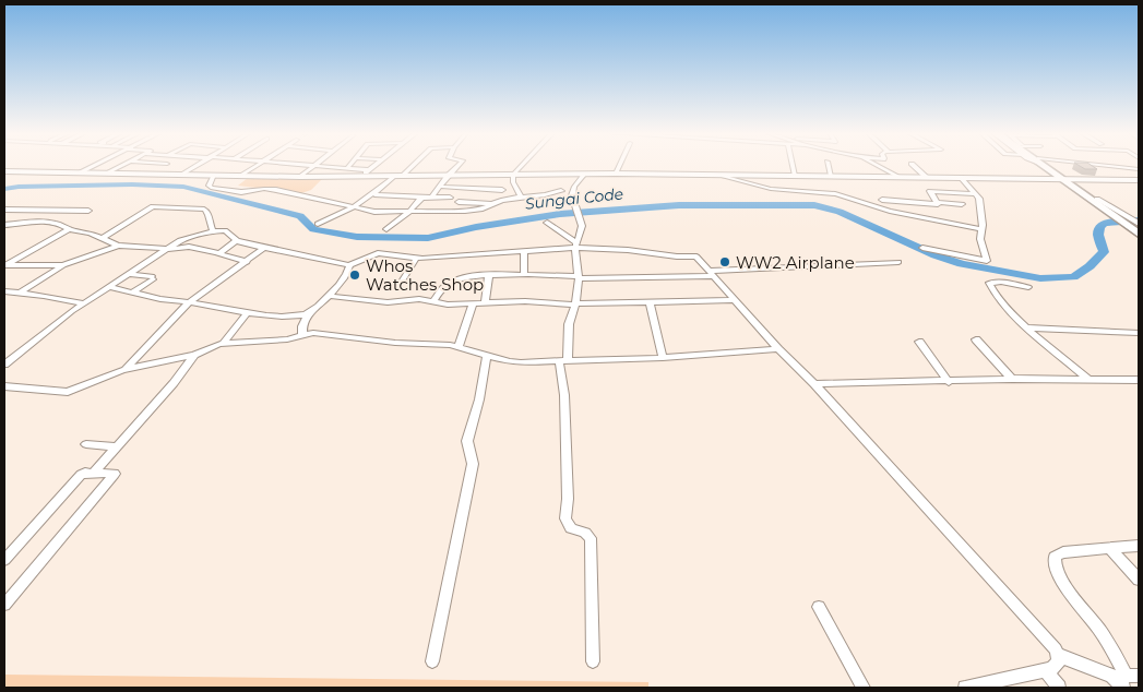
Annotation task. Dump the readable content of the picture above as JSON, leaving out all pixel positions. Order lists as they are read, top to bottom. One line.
{"water":["Sungai Code"],"places":["WW2 Airplane","Whos Watches Shop"]}
